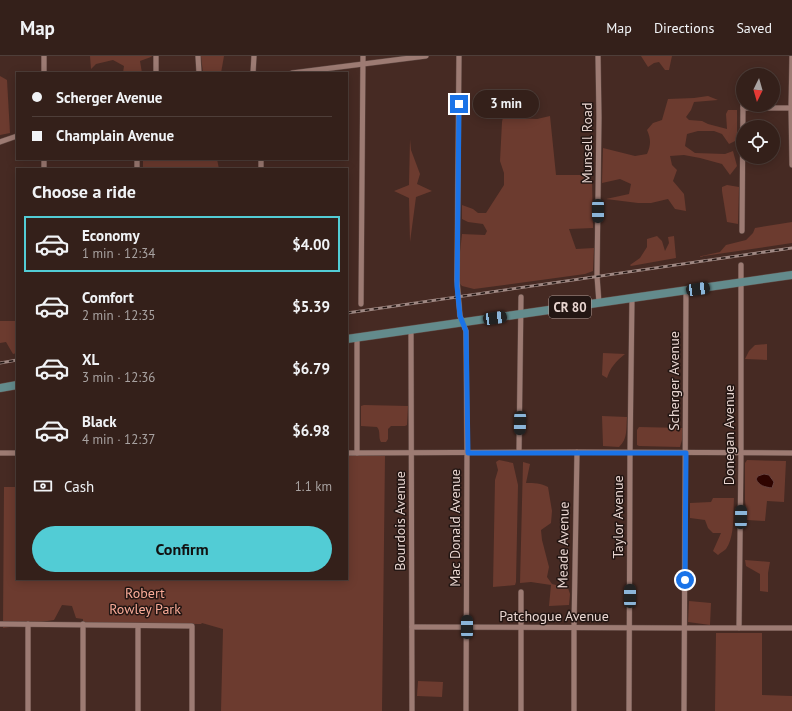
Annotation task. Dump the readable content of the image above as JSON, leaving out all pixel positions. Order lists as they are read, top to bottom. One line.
{"streets":{"main road":["CR 80"],"street":["Munsell Road","Scherger Avenue","Donegan Avenue","Taylor Avenue","Bourdois Avenue","Mac Donald Avenue","Meade Avenue","Patchogue Avenue"]},"crossings":[["Munsell Road","CR 80"],["CR 80","Scherger Avenue"],["CR 80","Donegan Avenue"],["CR 80","Taylor Avenue"],["CR 80","Bourdois Avenue"],["CR 80","Mac Donald Avenue"],["Scherger Avenue","Patchogue Avenue"],["Donegan Avenue","Patchogue Avenue"],["Taylor Avenue","Patchogue Avenue"],["Bourdois Avenue","Patchogue Avenue"],["Mac Donald Avenue","Patchogue Avenue"],["Meade Avenue","Patchogue Avenue"]],"parks":["Robert Rowley Park"],"north":"bottom","page":{"header":"Map","nav":["Map","Directions","Saved"],"banner":["Scherger Avenue","Champlain Avenue"],"bubble":"3 min","heading":"Choose a ride","list":[{"name":"Economy","note":"1 min · 12:34","value":"$4.00"},{"name":"Comfort","note":"2 min · 12:35","value":"$5.39"},{"name":"XL","note":"3 min · 12:36","value":"$6.79"},{"name":"Black","note":"4 min · 12:37","value":"$6.98"}],"pay":["Cash","1.1 km"],"buttons":"Confirm"}}
